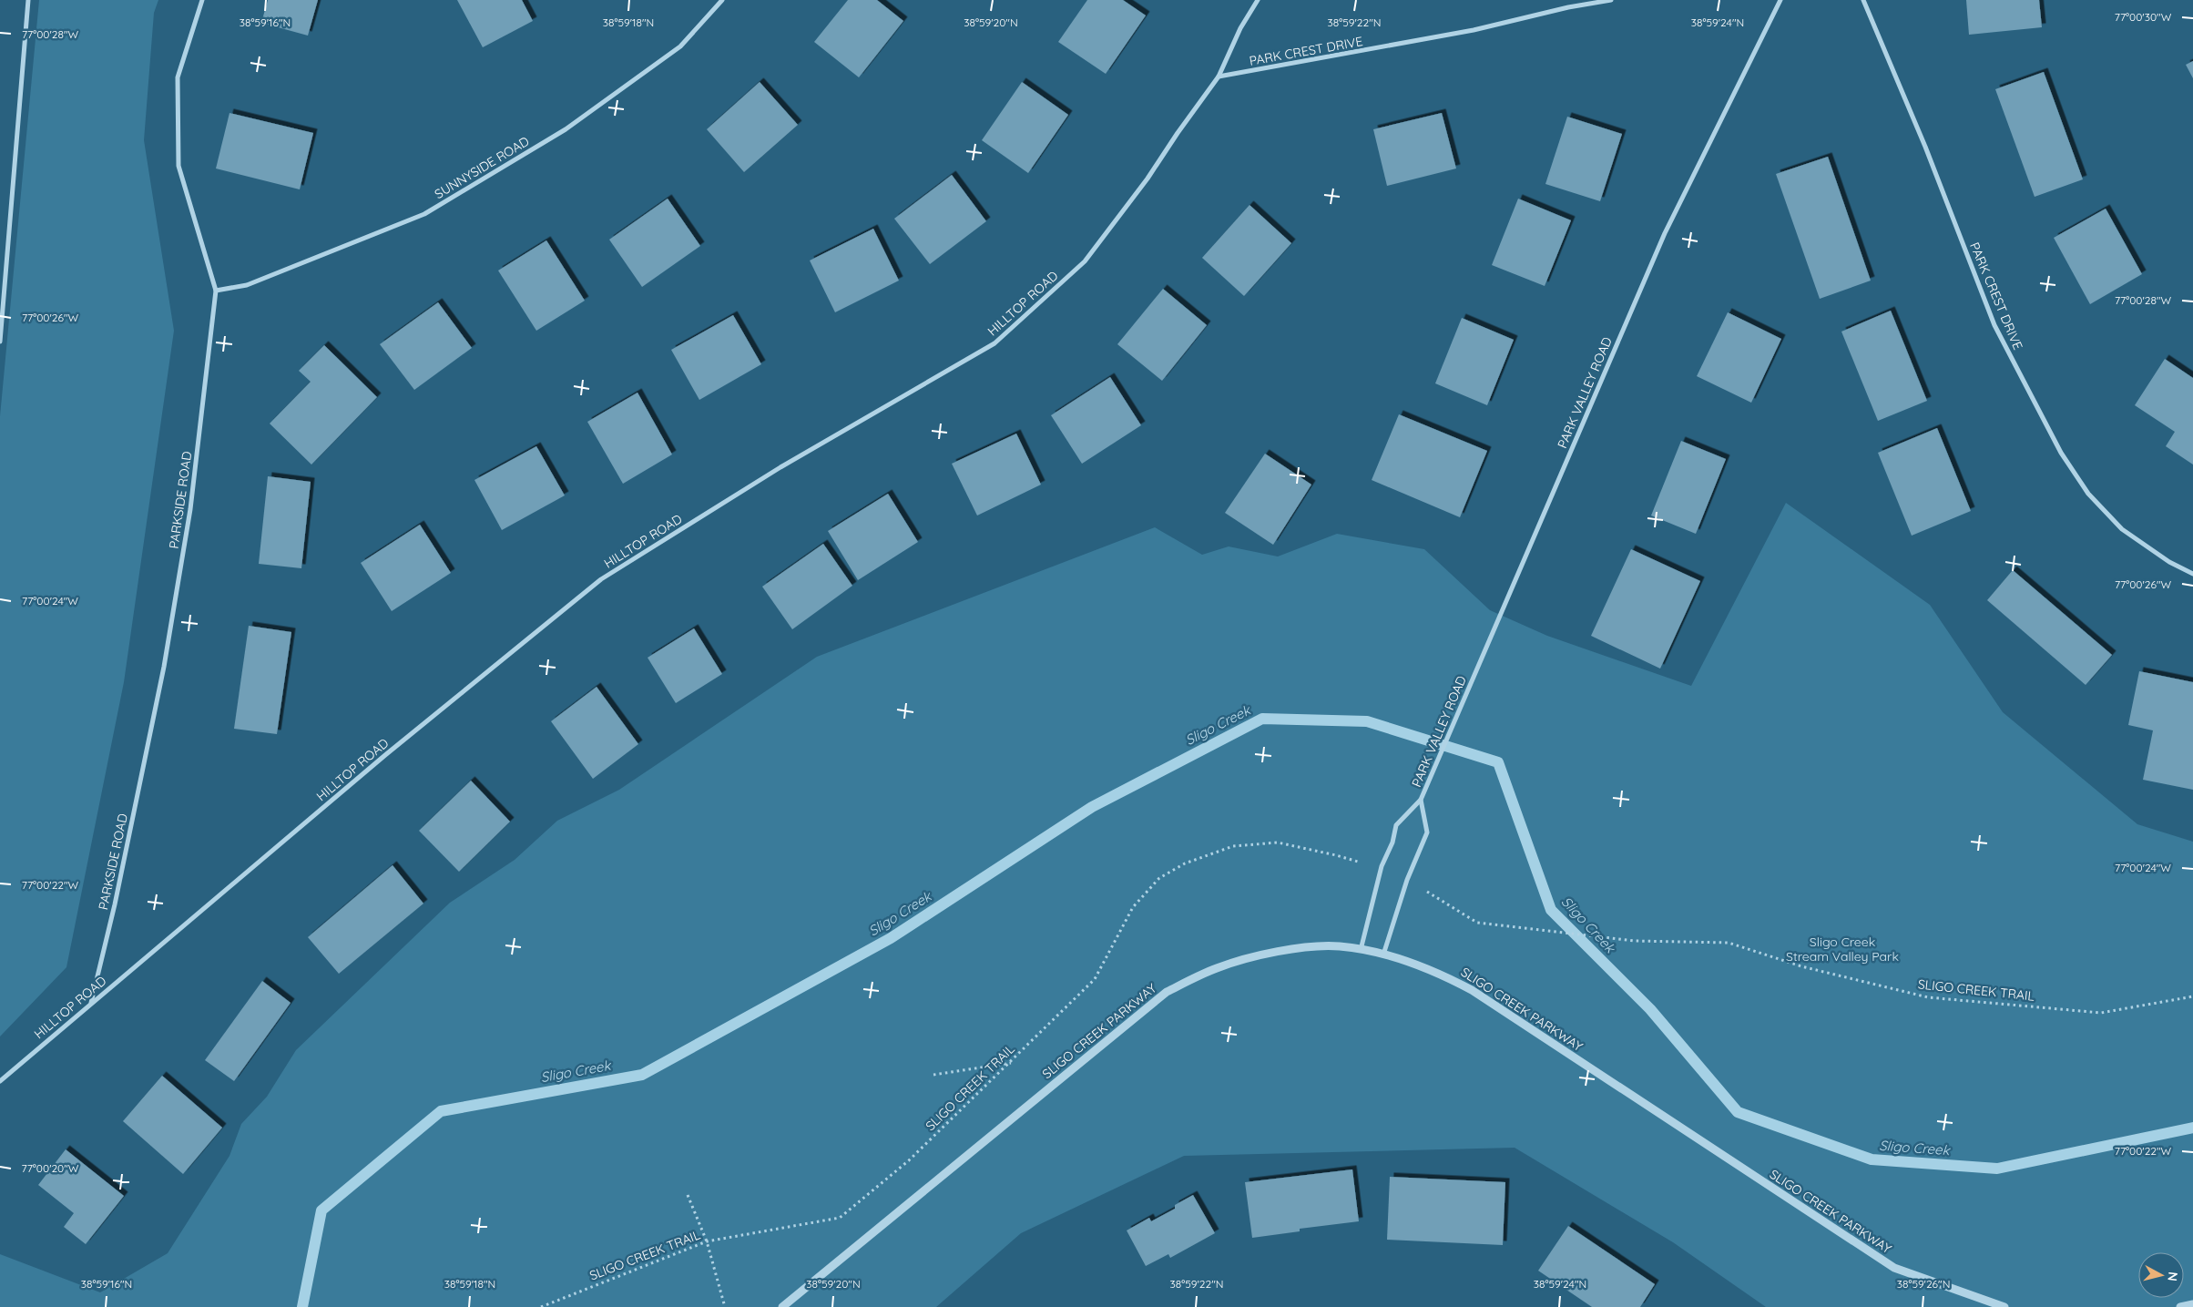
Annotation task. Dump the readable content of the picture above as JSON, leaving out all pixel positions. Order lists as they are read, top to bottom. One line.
{"streets":{"street":["PARK CREST DRIVE","SUNNYSIDE ROAD","HILLTOP ROAD","PARK VALLEY ROAD","PARKSIDE ROAD","SLIGO CREEK PARKWAY"],"path":["SLIGO CREEK TRAIL"]},"crossings":[["PARK CREST DRIVE","HILLTOP ROAD"],["SUNNYSIDE ROAD","PARKSIDE ROAD"],["HILLTOP ROAD","PARKSIDE ROAD"],["PARK VALLEY ROAD","SLIGO CREEK PARKWAY"]],"water":["Sligo Creek"],"parks":["Sligo Creek Stream Valley Park"],"north":"right","coordinates":["77°00'30\"W","38°59'16\"N","38°59'18\"N","38°59'20\"N","38°59'22\"N","38°59'24\"N","77°00'28\"W","77°00'26\"W","77°00'24\"W","77°00'22\"W","77°00'20\"W","38°59'26\"N"]}
